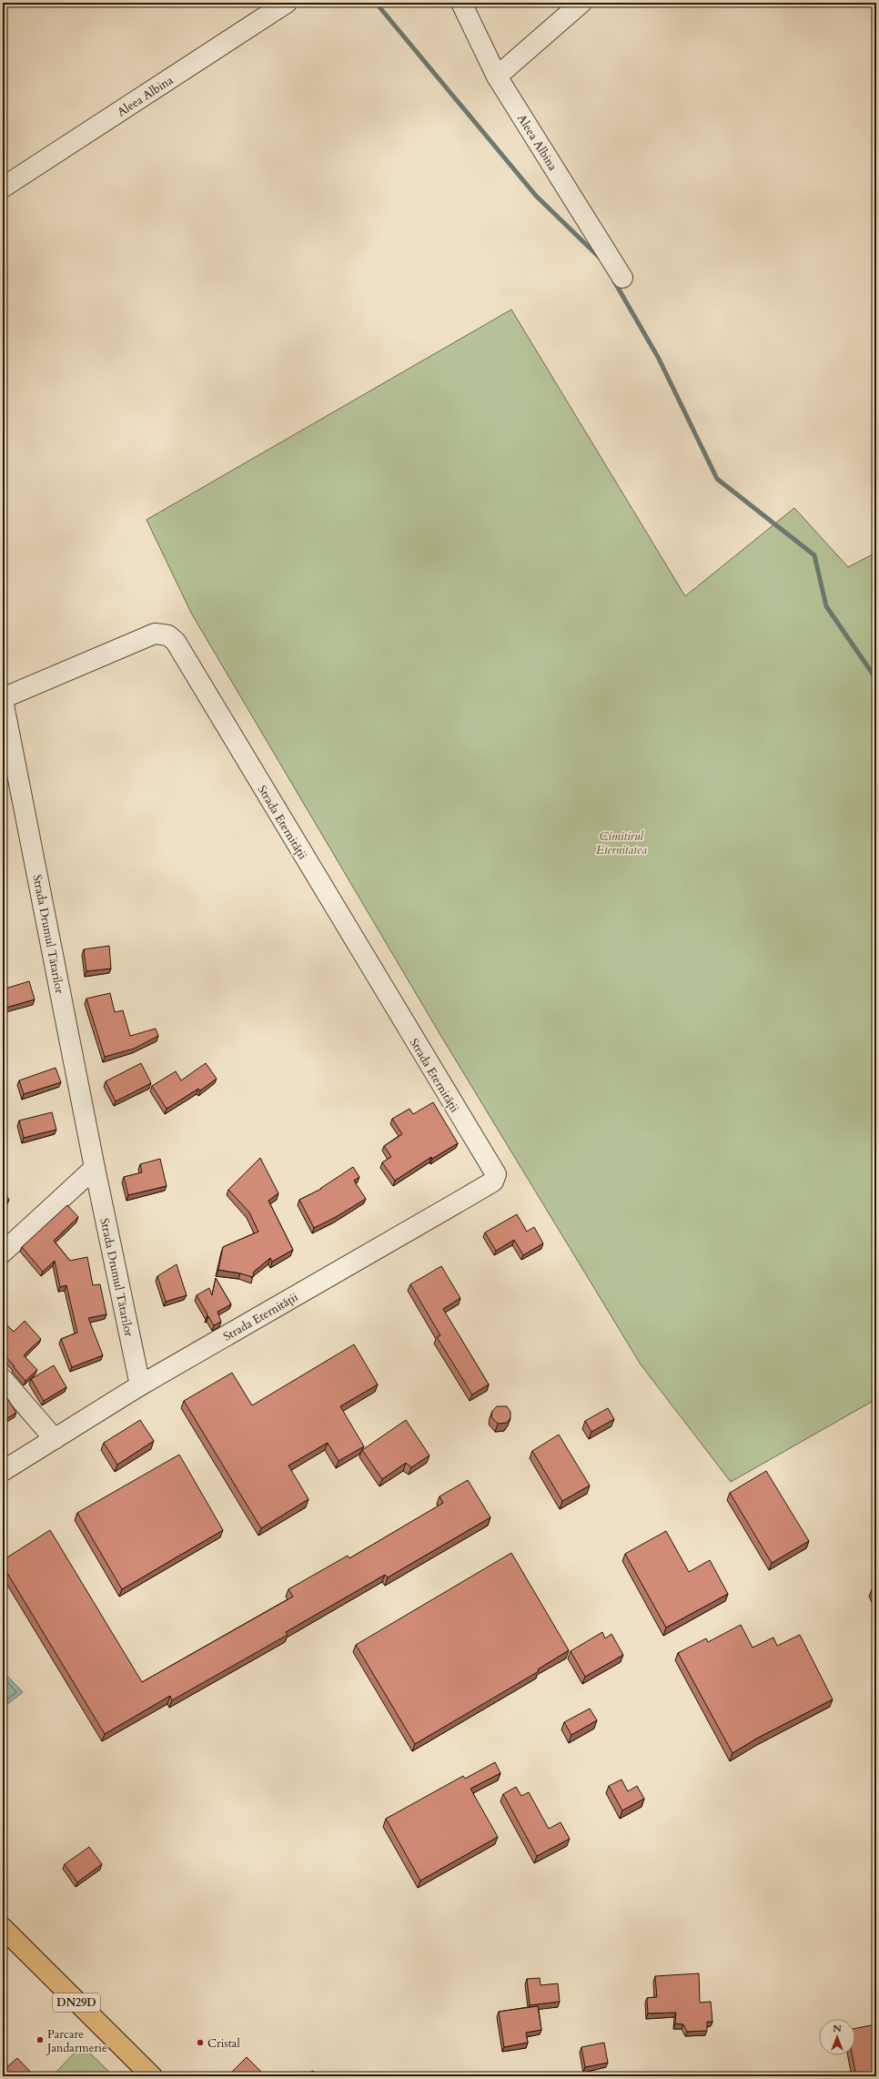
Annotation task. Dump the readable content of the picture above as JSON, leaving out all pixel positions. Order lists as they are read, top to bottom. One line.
{"streets":{"main road":["DN29D"],"street":["Aleea Albina","Strada Eternității","Strada Drumul Tătarilor"]},"crossings":[["Strada Eternității","Strada Drumul Tătarilor"]],"parks":["Cimitirul Eternitatea"],"places":["Parcare Jandarmerie","Cristal"],"north":"top"}
